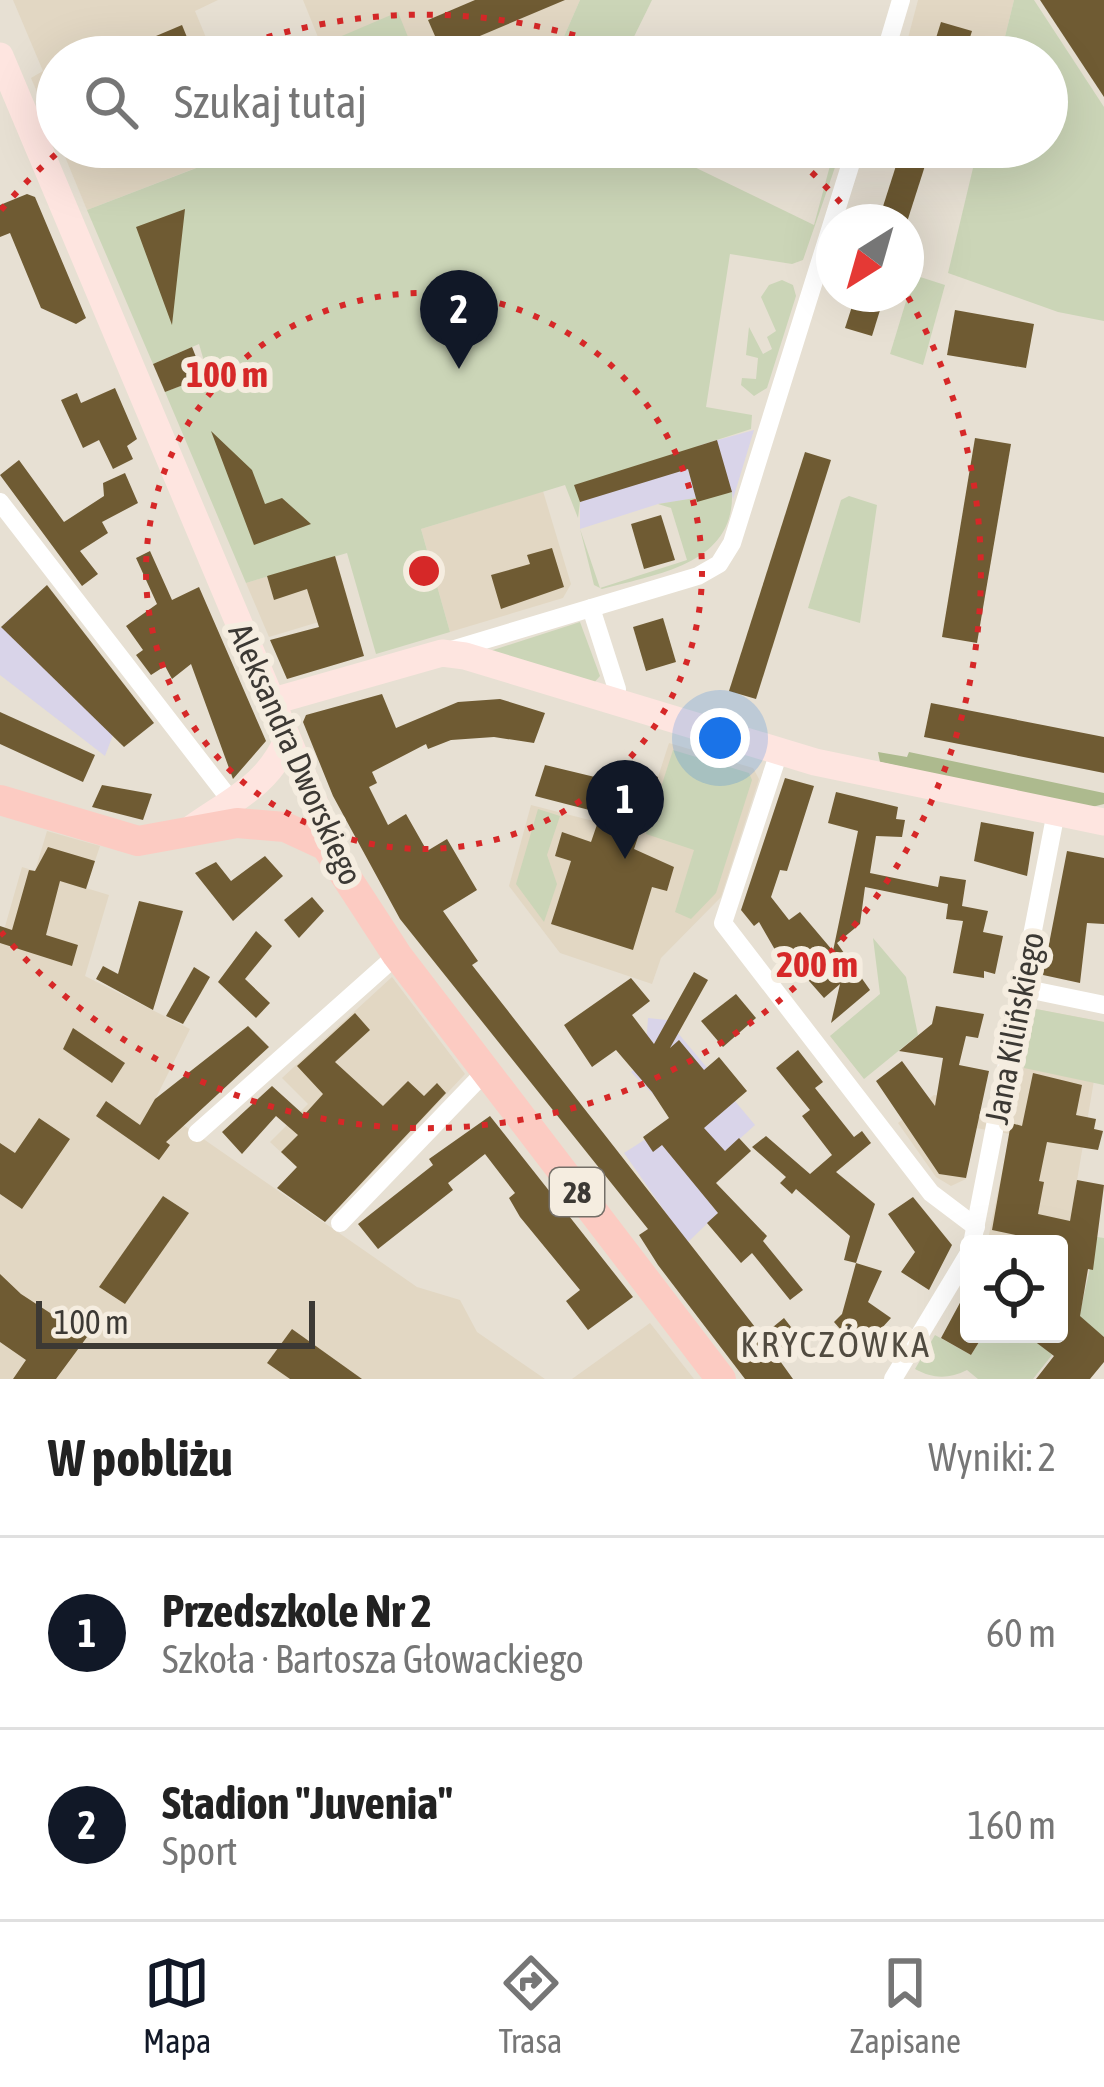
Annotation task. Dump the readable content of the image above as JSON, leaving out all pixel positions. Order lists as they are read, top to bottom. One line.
{"streets":{"main road":["Aleksandra Dworskiego","28"],"street":["Jana Kilińskiego"]},"crossings":[["Aleksandra Dworskiego","28"]],"districts":["KRYCZÓWKA"],"scale_bar":"100 m","north":"bottom left","page":{"search":"Szukaj tutaj","pins":["2","1"],"scale":"100 m","heading":["W pobliżu","Wyniki: 2"],"list":[{"mark":"1","name":"Przedszkole Nr 2","note":"Szkoła · Bartosza Głowackiego","value":"60 m"},{"mark":"2","name":"Stadion \"Juvenia\"","note":"Sport","value":"160 m"}],"nav":["Mapa","Trasa","Zapisane"]},"rings":["100 m","200 m"]}
